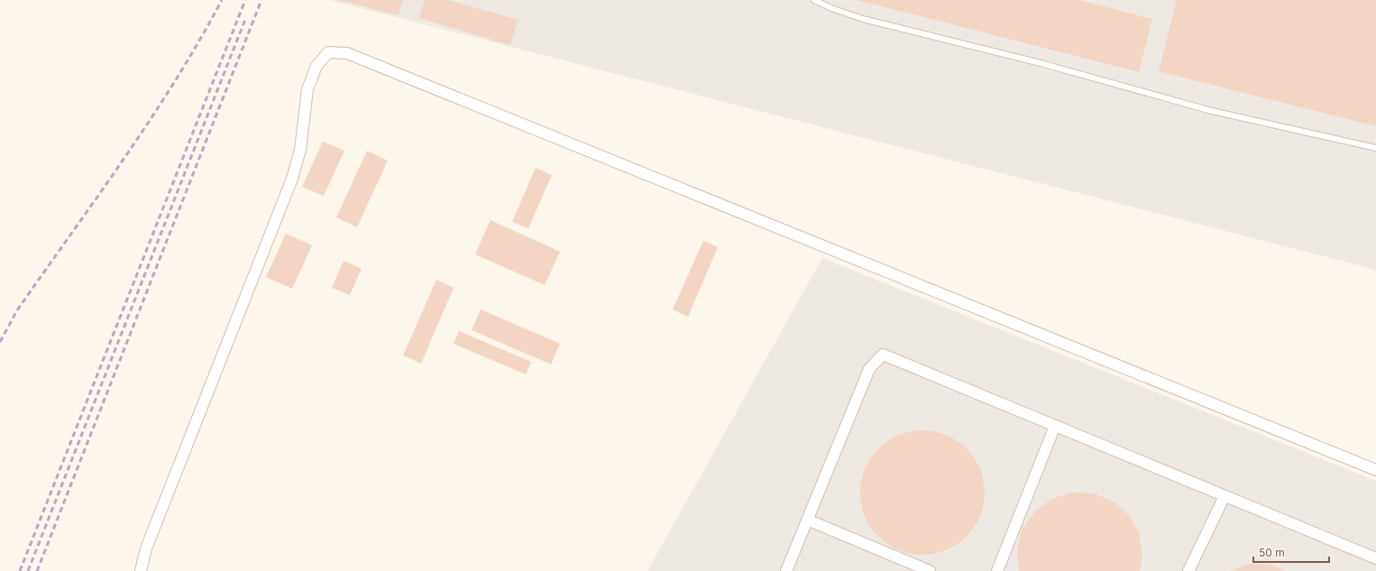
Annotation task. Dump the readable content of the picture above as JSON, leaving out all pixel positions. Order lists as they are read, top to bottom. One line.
{"scale_bar":"50 m"}
